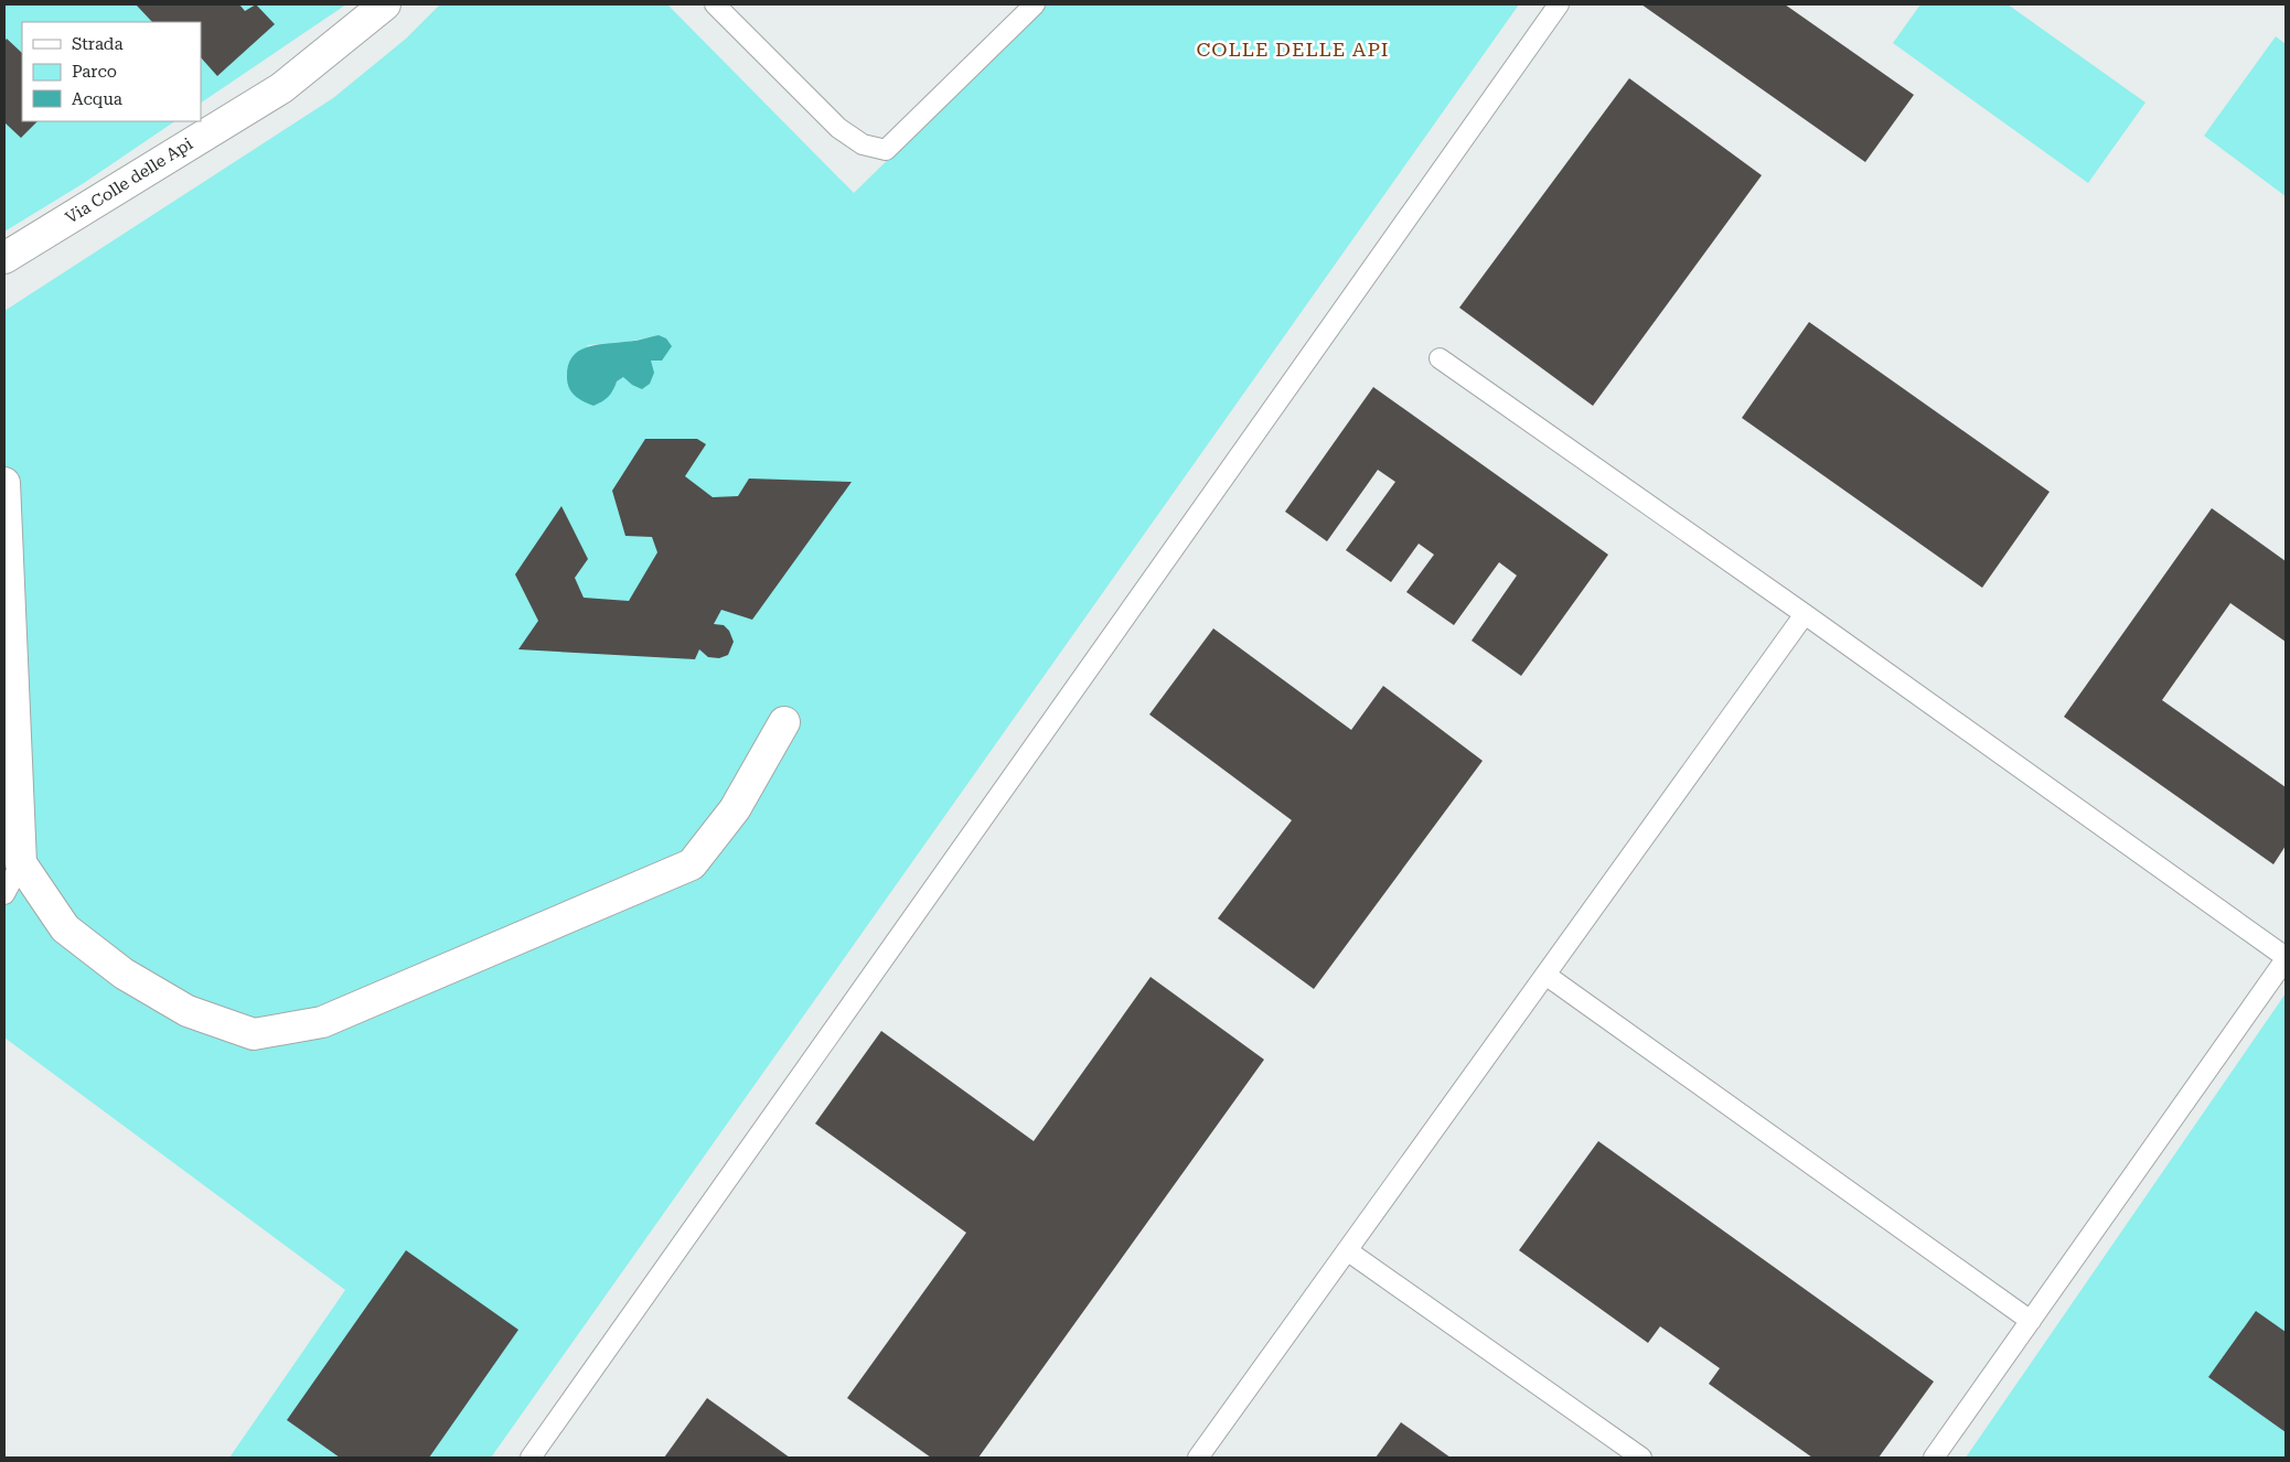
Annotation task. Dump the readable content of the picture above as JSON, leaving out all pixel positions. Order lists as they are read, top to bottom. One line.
{"streets":{"street":["Via Colle delle Api"]},"districts":["COLLE DELLE API"],"legend":["Strada","Parco","Acqua"]}
